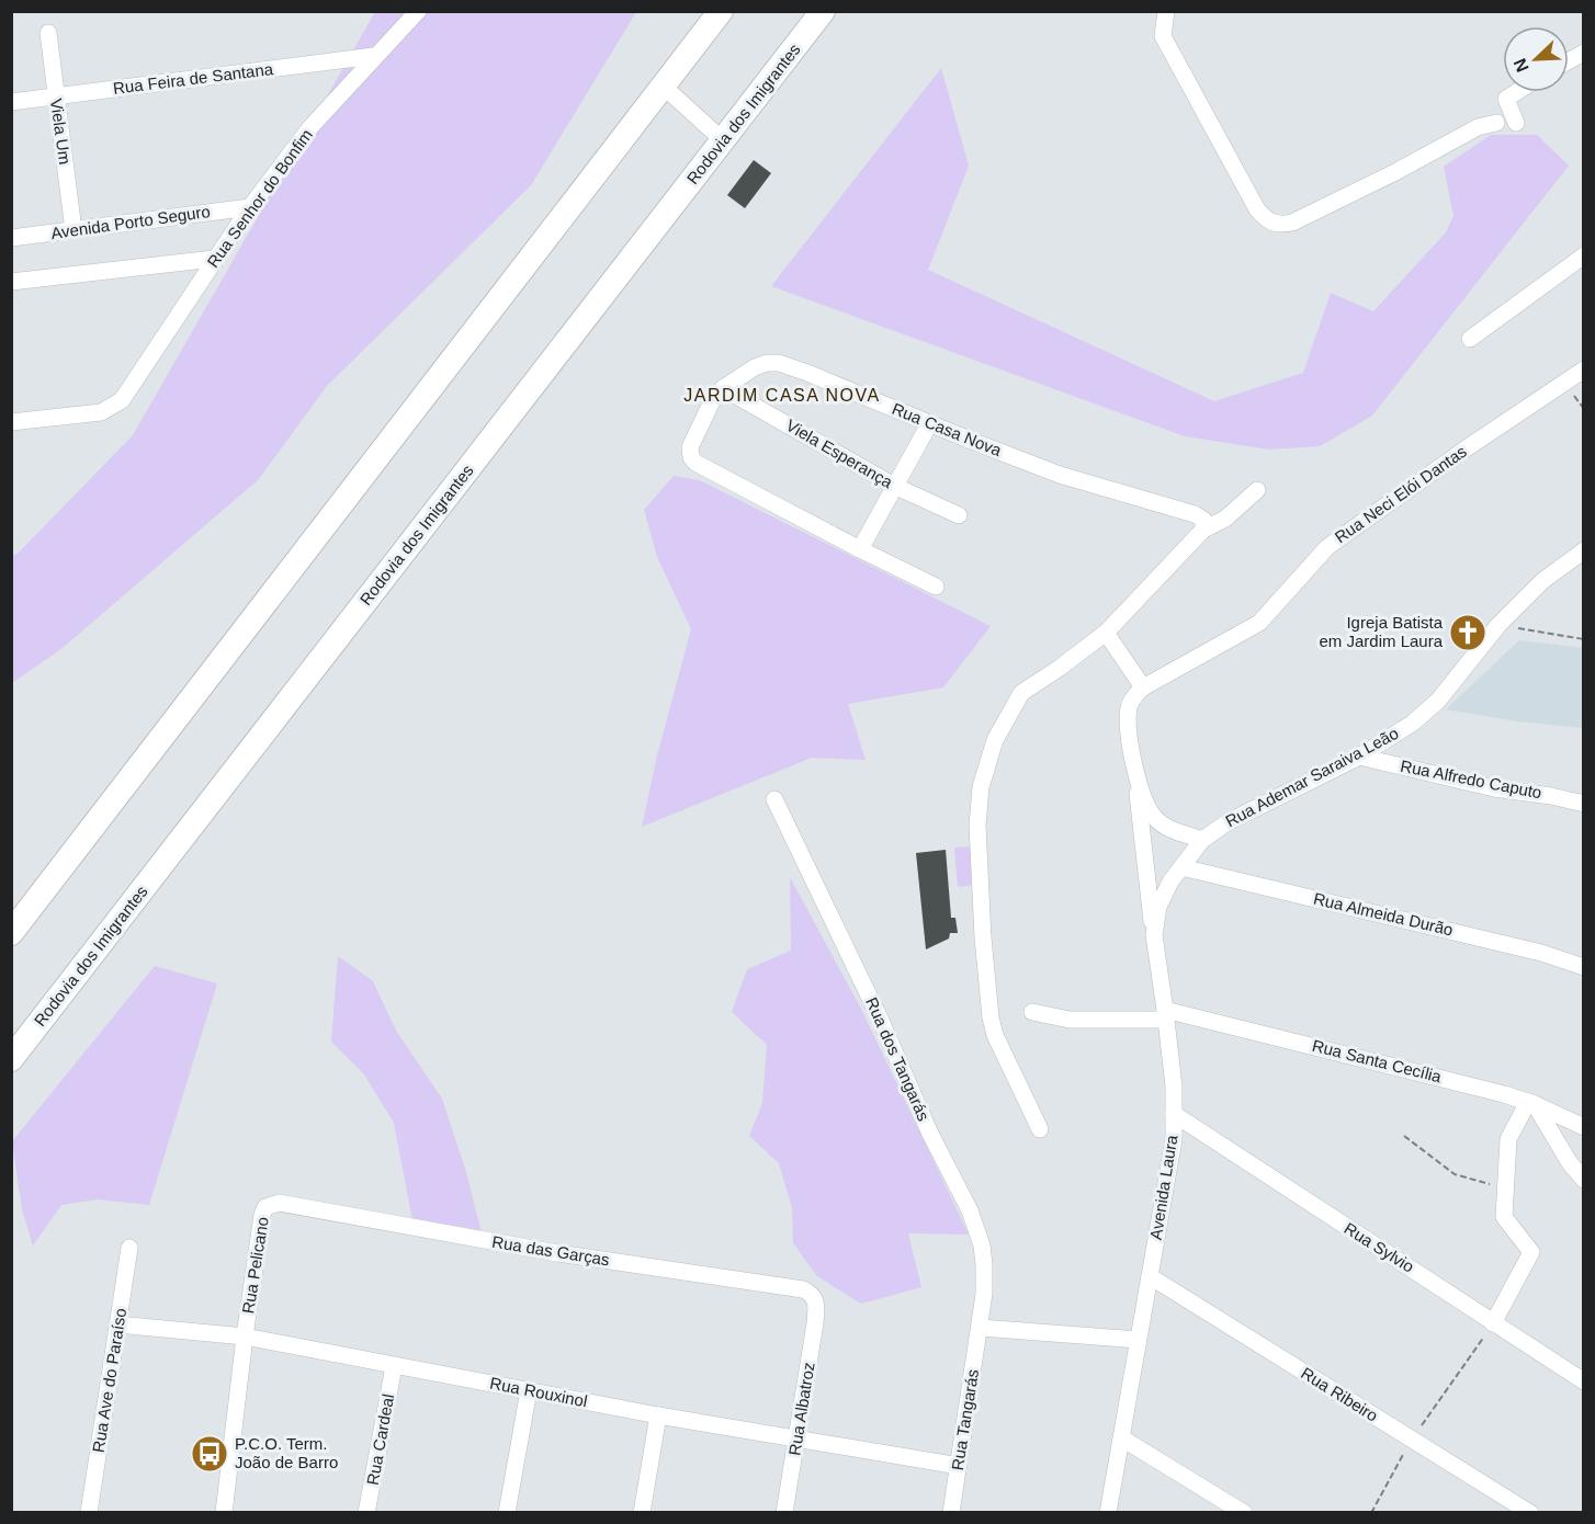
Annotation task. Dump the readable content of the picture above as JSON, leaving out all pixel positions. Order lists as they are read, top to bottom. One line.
{"streets":{"highway":["Rodovia dos Imigrantes"],"street":["Rua Feira de Santana","Viela Um","Rua Senhor do Bonfim","Avenida Porto Seguro","Rua Casa Nova","Viela Esperança","Rua Neci Elói Dantas","Rua Ademar Saraiva Leão","Rua Alfredo Caputo","Rua Almeida Durão","Rua dos Tangarás","Rua Santa Cecília","Avenida Laura","Rua Sylvio","Rua das Garças","Rua Pelicano","Rua Ave do Paraíso","Rua Rouxinol","Rua Ribeiro","Rua Albatroz","Rua Tangarás","Rua Cardeal"]},"crossings":[["Rua Feira de Santana","Viela Um"],["Rua Feira de Santana","Rua Senhor do Bonfim"],["Viela Um","Avenida Porto Seguro"],["Rua Senhor do Bonfim","Avenida Porto Seguro"],["Rua Casa Nova","Viela Esperança"],["Rua Ademar Saraiva Leão","Rua Alfredo Caputo"],["Rua Ademar Saraiva Leão","Rua Almeida Durão"],["Rua Ademar Saraiva Leão","Avenida Laura"],["Rua Almeida Durão","Avenida Laura"],["Rua dos Tangarás","Rua Tangarás"],["Rua Santa Cecília","Avenida Laura"],["Avenida Laura","Rua Sylvio"],["Avenida Laura","Rua Ribeiro"],["Rua das Garças","Rua Pelicano"],["Rua das Garças","Rua Albatroz"],["Rua Pelicano","Rua Rouxinol"],["Rua Ave do Paraíso","Rua Rouxinol"],["Rua Rouxinol","Rua Albatroz"],["Rua Rouxinol","Rua Tangarás"],["Rua Rouxinol","Rua Cardeal"]],"districts":["JARDIM CASA NOVA"],"places":{"church":["Igreja Batista em Jardim Laura"],"bus stop":["P.C.O. Term. João de Barro"]},"north":"bottom left"}
